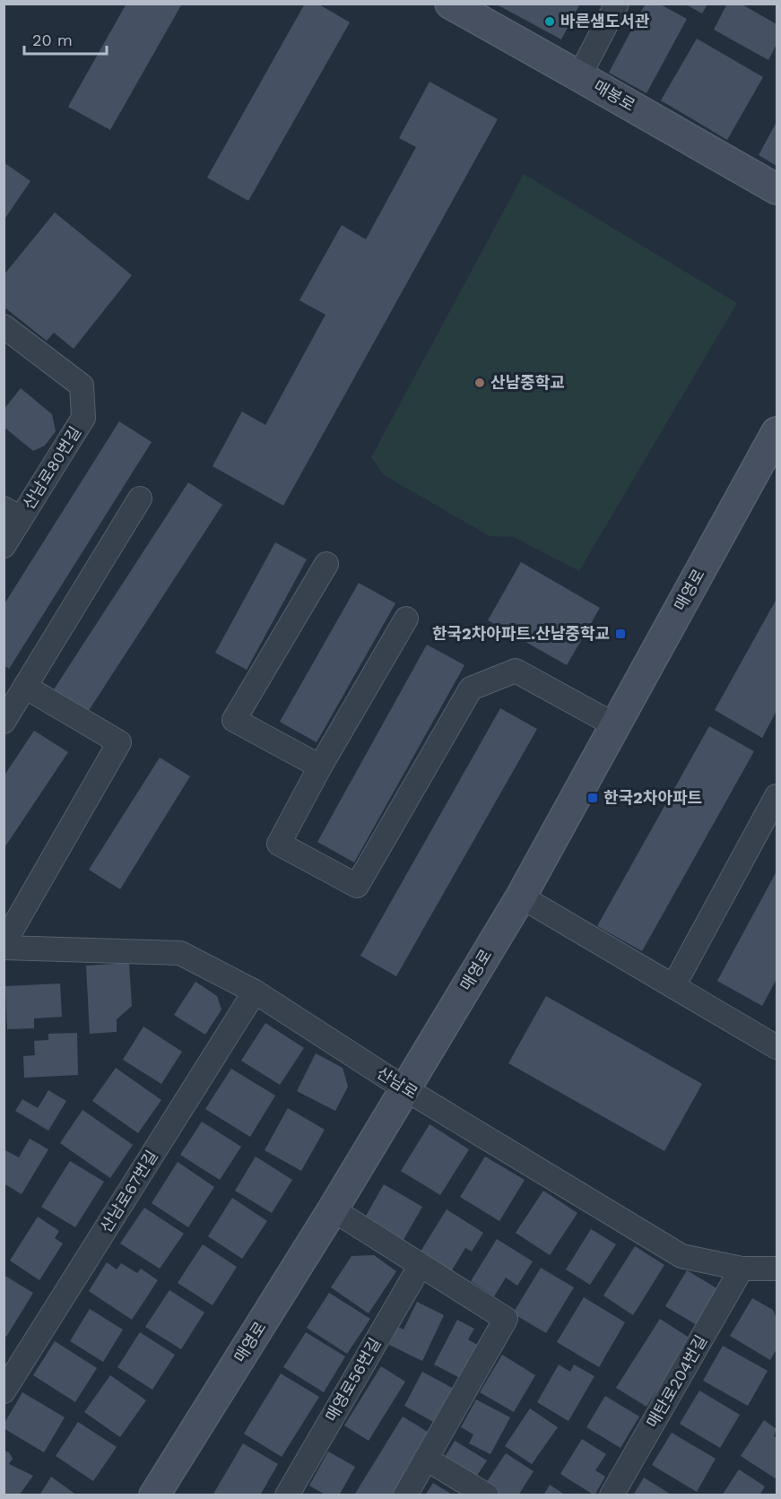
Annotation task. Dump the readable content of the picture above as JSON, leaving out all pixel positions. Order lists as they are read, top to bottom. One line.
{"streets":{"street":["매봉로","산남로80번길","매영로","산남로","산남로67번길","매영로56번길","매탄로204번길"]},"crossings":[["매영로","산남로"],["산남로","산남로67번길"],["산남로","매탄로204번길"]],"places":{"other":["바른샘도서관","산남중학교"],"transit":["한국2차아파트.산남중학교","한국2차아파트"]},"scale_bar":"20 m"}
